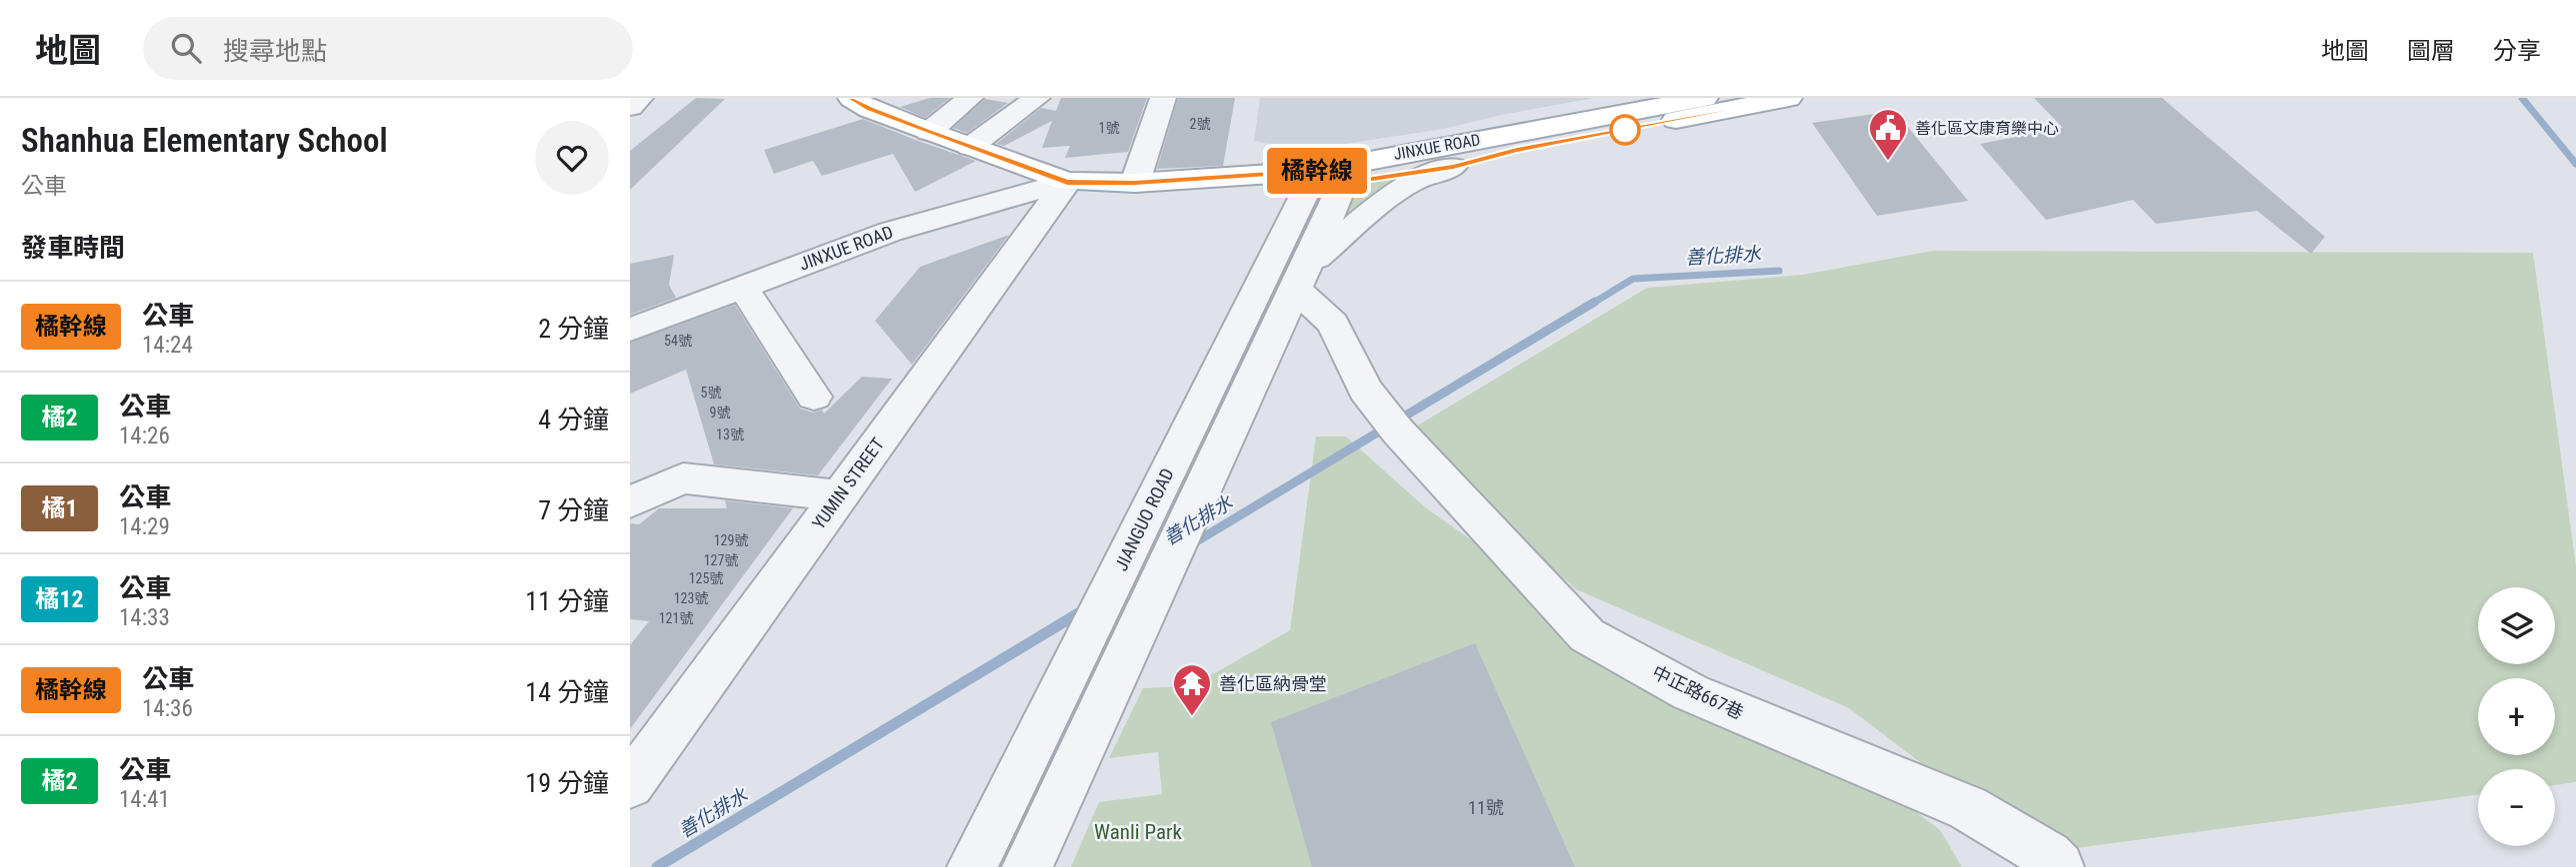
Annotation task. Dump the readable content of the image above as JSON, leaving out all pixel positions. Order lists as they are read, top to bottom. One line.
{"streets":{"main road":["JINXUE ROAD"],"street":["YUMIN STREET","JIANGUO ROAD","中正路667巷"]},"crossings":[["JINXUE ROAD","YUMIN STREET"],["JINXUE ROAD","JIANGUO ROAD"],["JIANGUO ROAD","中正路667巷"]],"water":["善化排水"],"parks":["Wanli Park"],"places":{"public building":["善化區文康育樂中心"],"temple":["善化區納骨堂"]},"lines":["bus line 橘幹線"],"house_numbers":["2號","1號","54號","5號","9號","13號","129號","127號","125號","123號","121號","11號"],"page":{"header":"地圖","search":"搜尋地點","nav":["地圖","圖層","分享"],"heading":[["Shanhua Elementary School","公車"],"發車時間"],"on_map":"橘幹線","list":[{"mark":"橘幹線","name":"公車","note":"14:24","value":"2 分鐘"},{"mark":"橘2","name":"公車","note":"14:26","value":"4 分鐘"},{"mark":"橘1","name":"公車","note":"14:29","value":"7 分鐘"},{"mark":"橘12","name":"公車","note":"14:33","value":"11 分鐘"},{"mark":"橘幹線","name":"公車","note":"14:36","value":"14 分鐘"},{"mark":"橘2","name":"公車","note":"14:41","value":"19 分鐘"}],"map_buttons":["+","−"]}}
